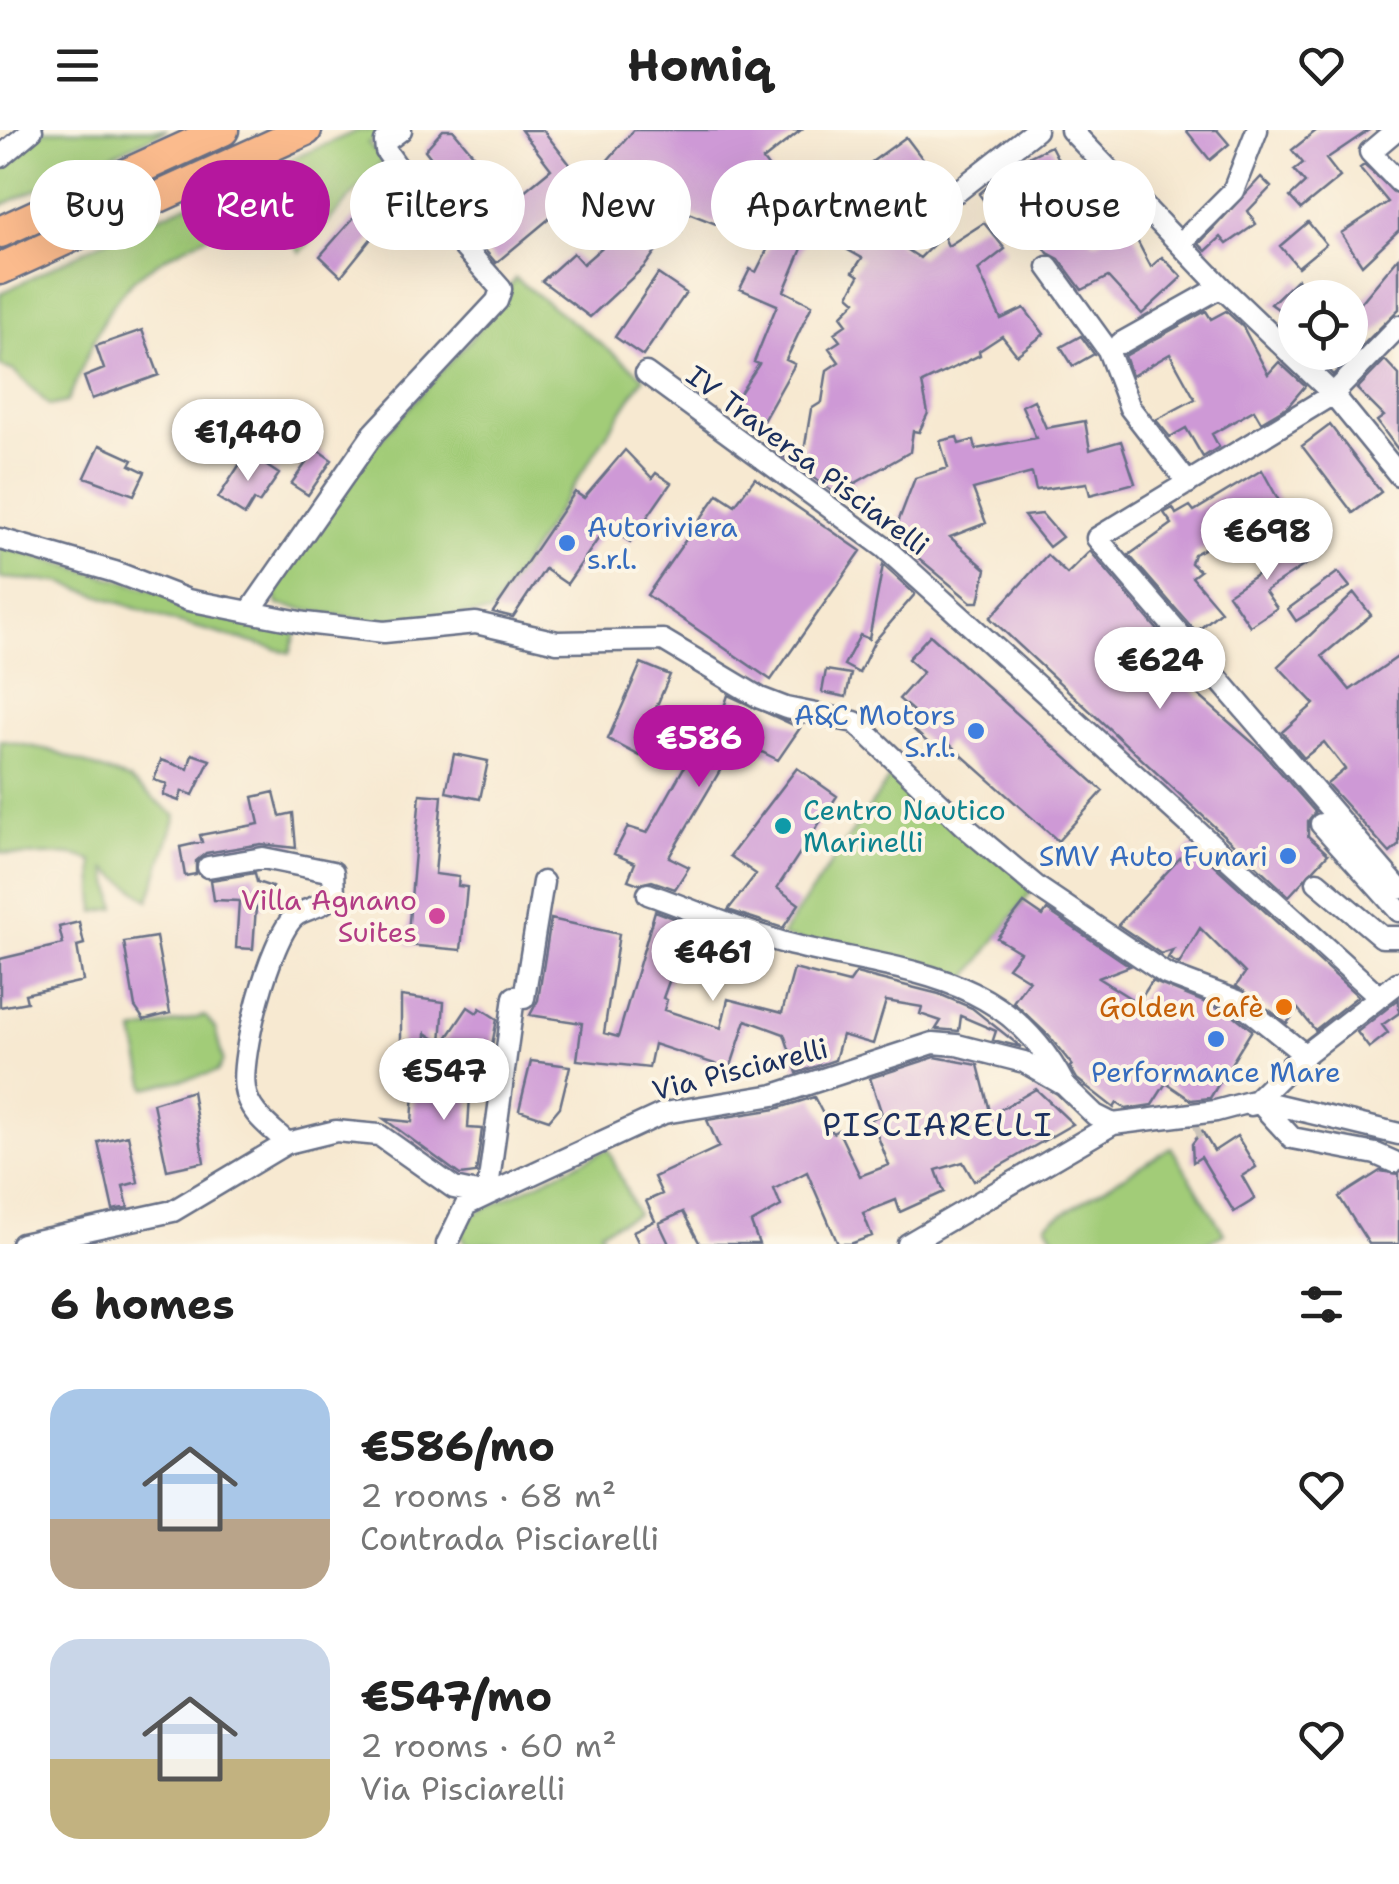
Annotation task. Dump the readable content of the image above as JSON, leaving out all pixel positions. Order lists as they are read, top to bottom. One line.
{"streets":{"street":["IV Traversa Pisciarelli","Via Pisciarelli"]},"districts":["PISCIARELLI"],"places":["Autoriviera s.r.l.","A&C Motors S.r.l.","Centro Nautico Marinelli","SMV Auto Funari","Villa Agnano Suites","Golden Cafè","Performance Mare"],"page":{"header":"Homiq","chip":["Buy","Rent","Filters","New","Apartment","House"],"price":["€1,440","€698","€624","€586","€461","€547"],"heading":"6 homes","list":[{"name":"€586/mo","note":"2 rooms · 68 m² · Contrada Pisciarelli"},{"name":"€547/mo","note":"2 rooms · 60 m² · Via Pisciarelli"}]}}
